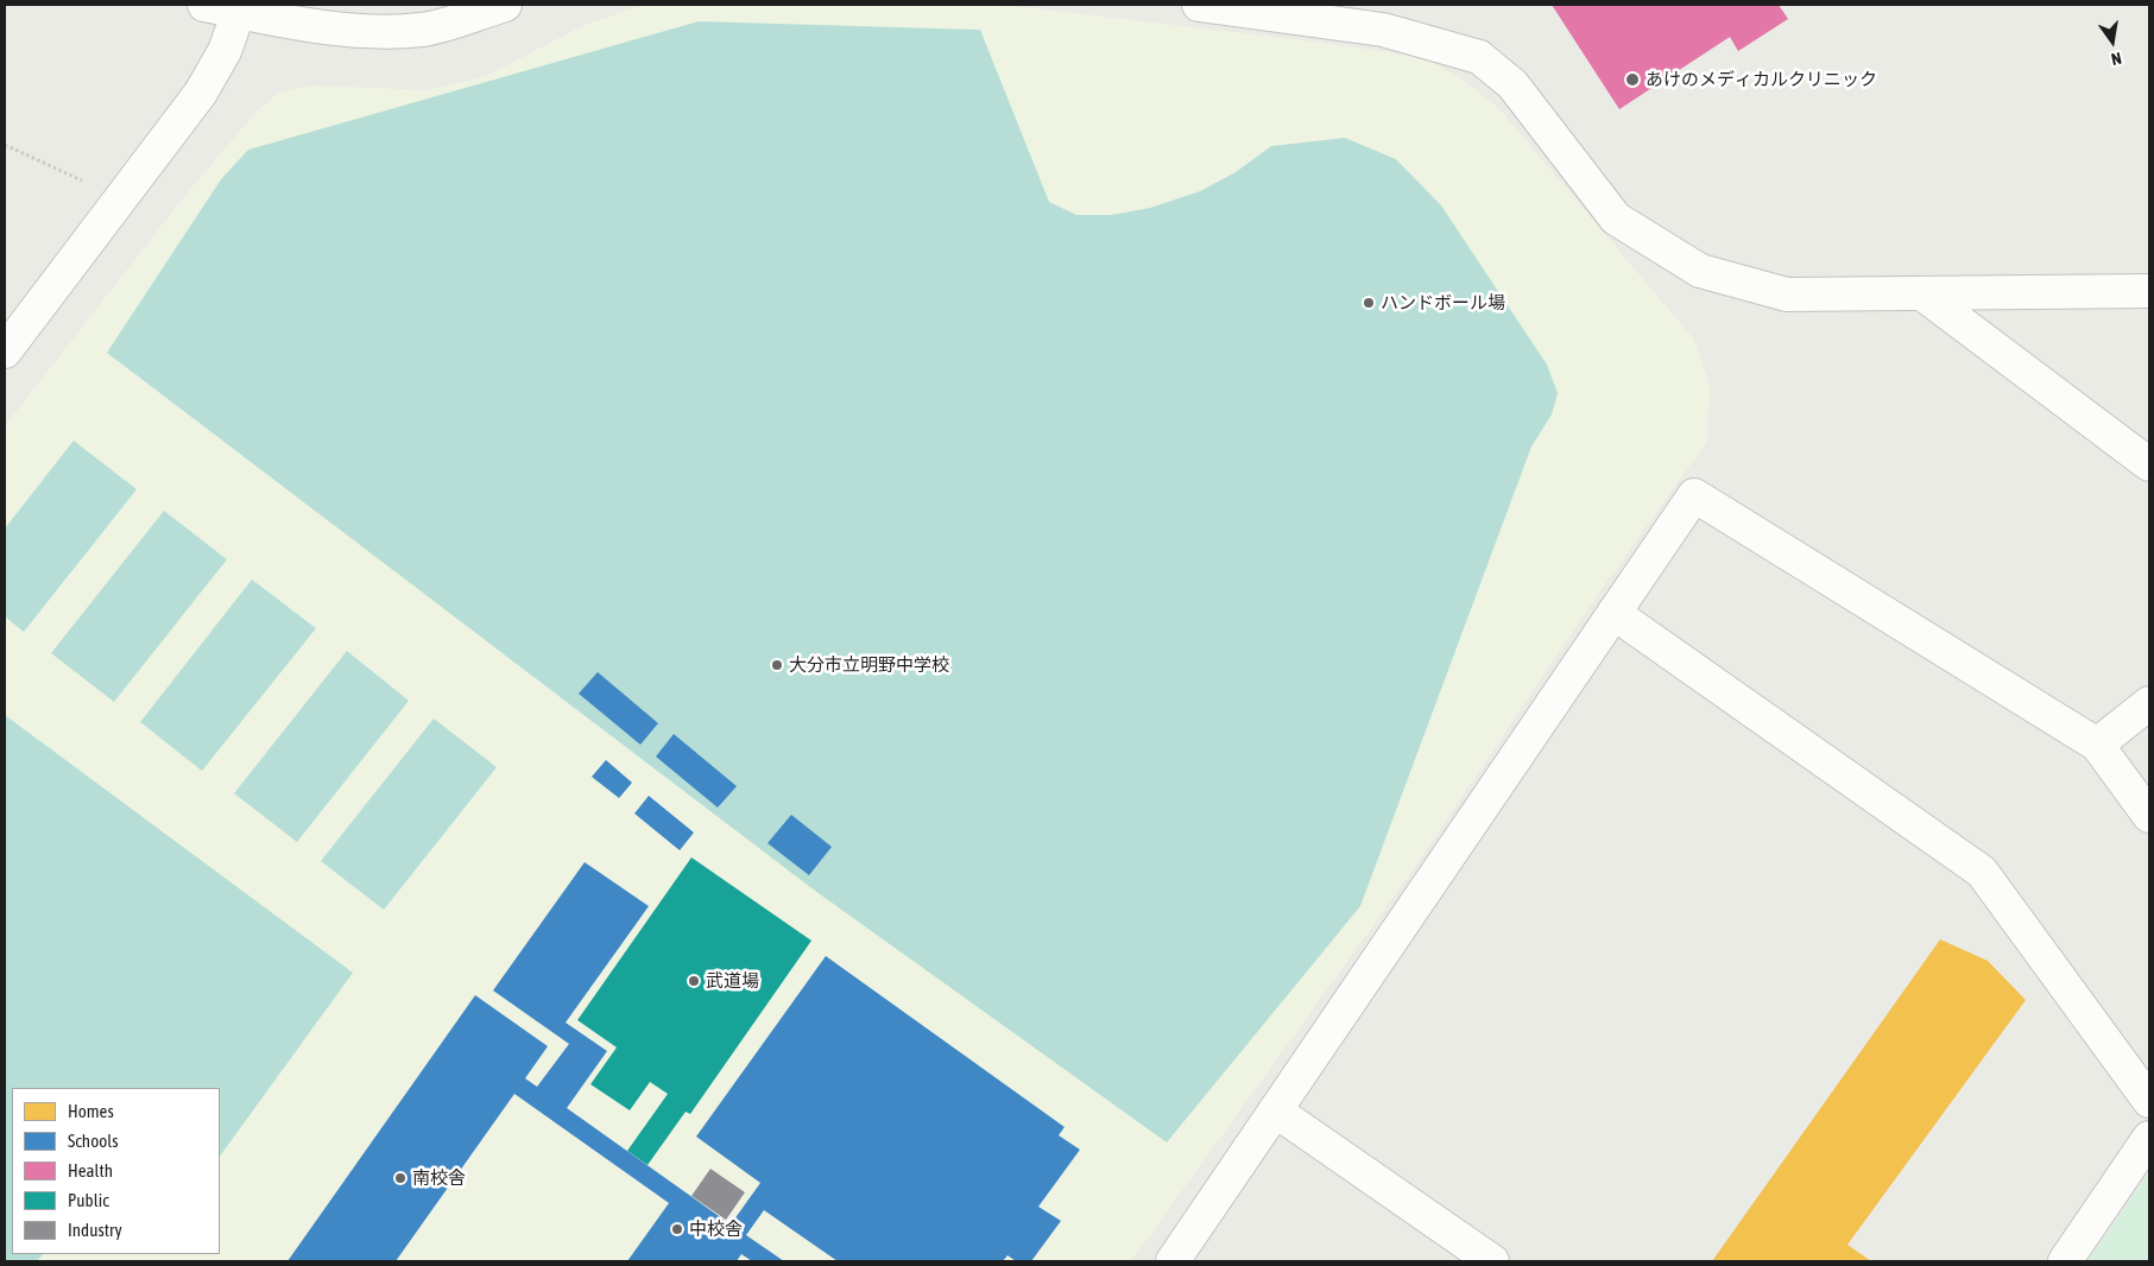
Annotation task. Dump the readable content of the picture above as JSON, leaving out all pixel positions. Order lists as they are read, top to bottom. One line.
{"places":["あけのメディカルクリニック","ハンドボール場","大分市立明野中学校","武道場","南校舎","中校舎"],"legend":["Homes","Schools","Health","Public","Industry"],"north":"bottom"}
